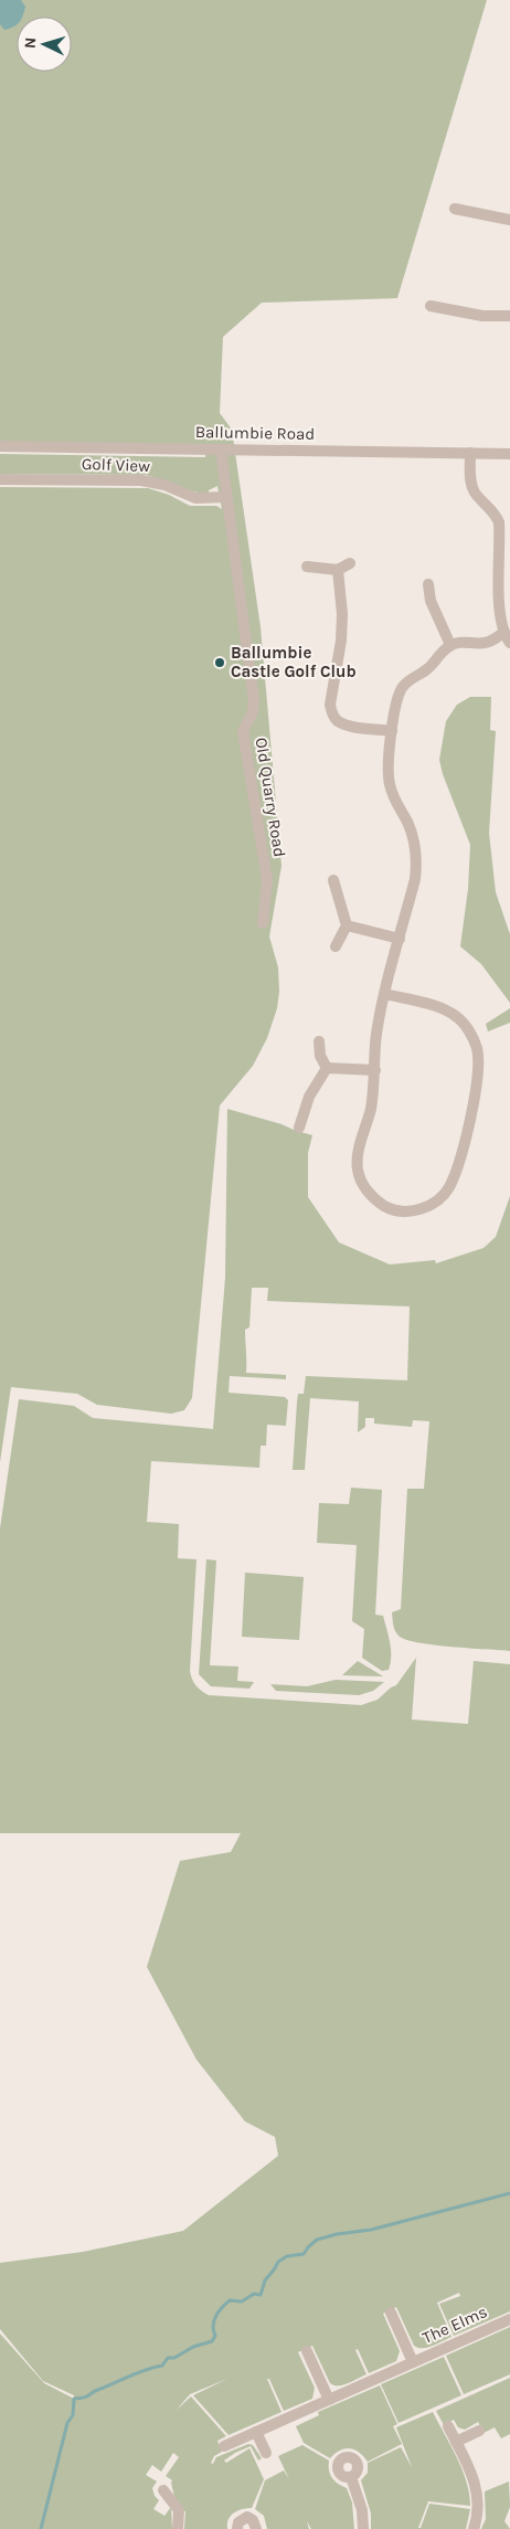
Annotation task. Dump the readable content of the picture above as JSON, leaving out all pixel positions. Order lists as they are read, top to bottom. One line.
{"streets":{"street":["Ballumbie Road","Golf View","Old Quarry Road","The Elms"]},"crossings":[["Ballumbie Road","Old Quarry Road"],["Golf View","Old Quarry Road"]],"places":["Ballumbie Castle Golf Club"],"north":"left"}
